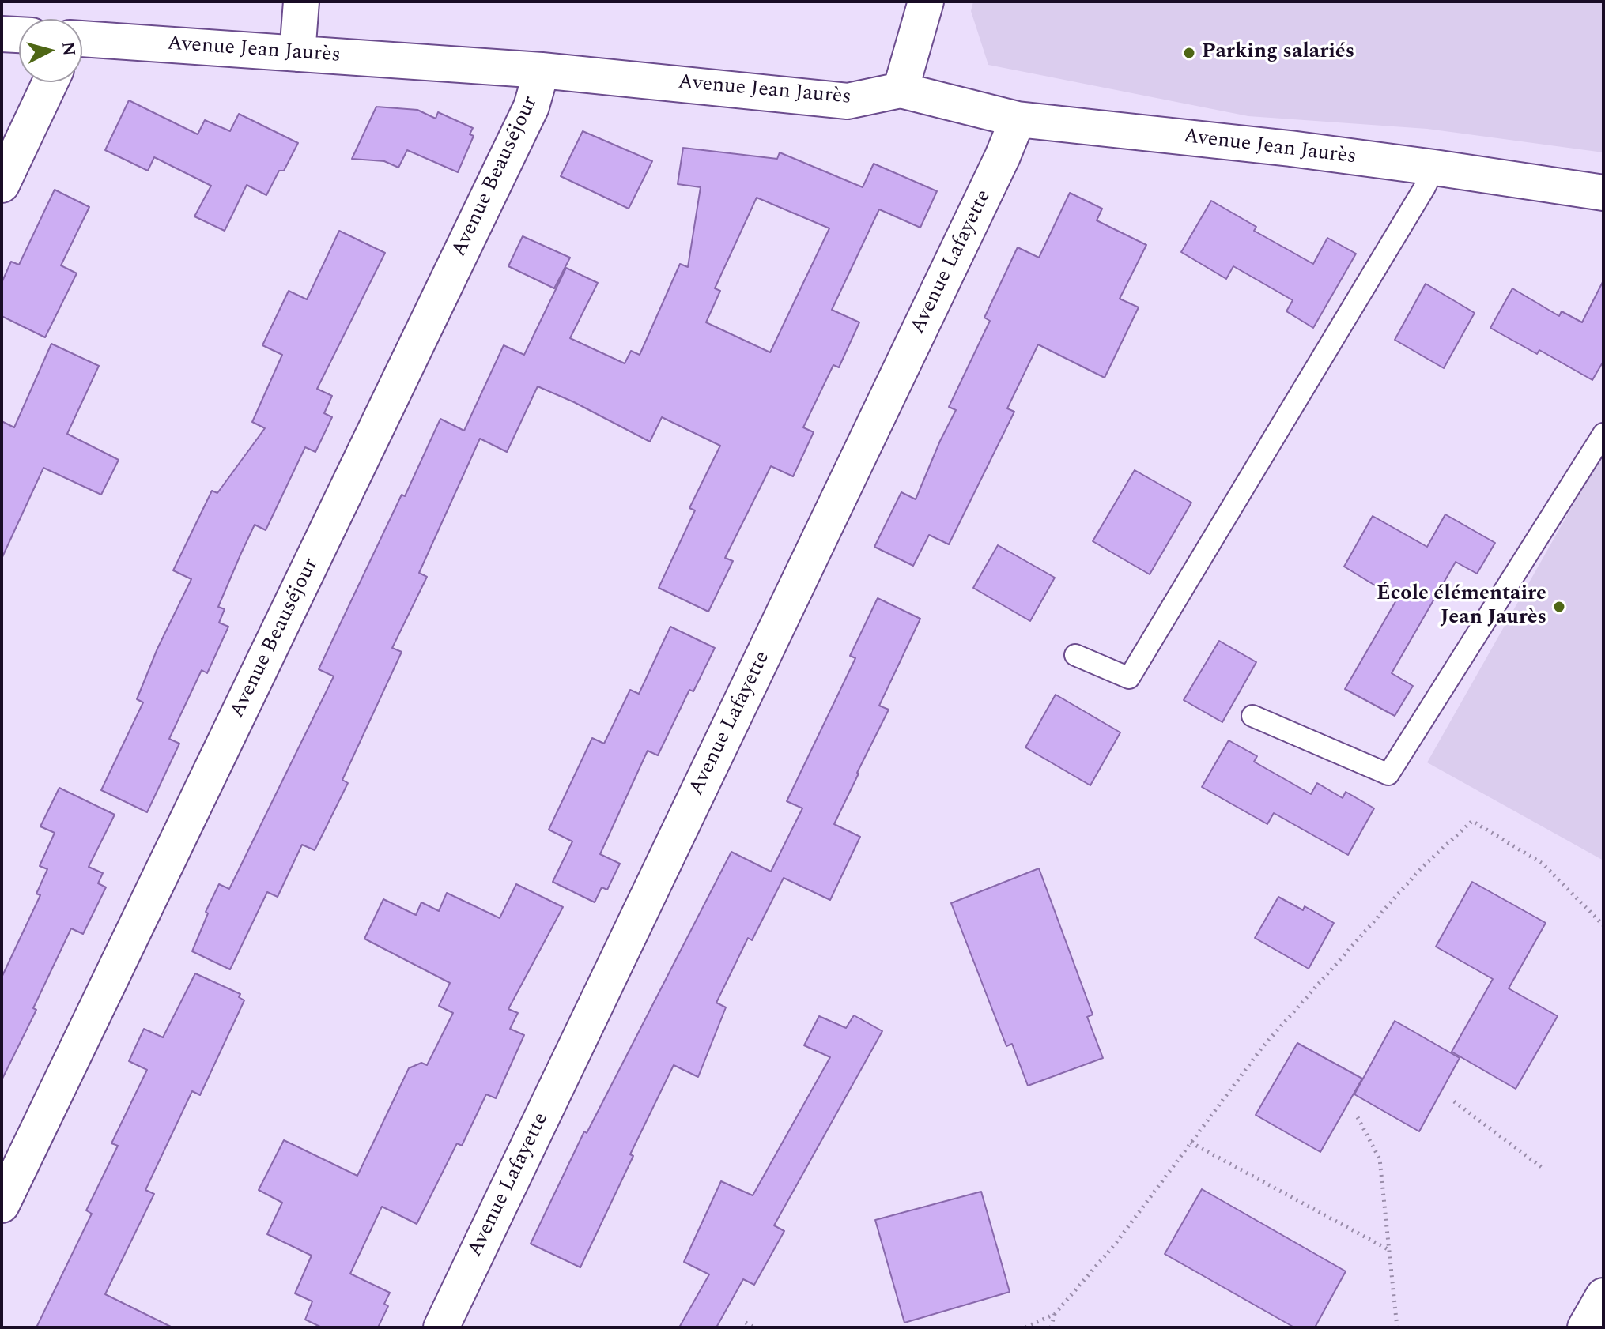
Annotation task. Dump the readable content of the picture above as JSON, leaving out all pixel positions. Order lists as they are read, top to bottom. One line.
{"streets":{"street":["Avenue Jean Jaurès","Avenue Beauséjour","Avenue Lafayette"]},"crossings":[["Avenue Jean Jaurès","Avenue Beauséjour"],["Avenue Jean Jaurès","Avenue Lafayette"]],"places":["Parking salariés","École élémentaire Jean Jaurès"],"north":"right"}
